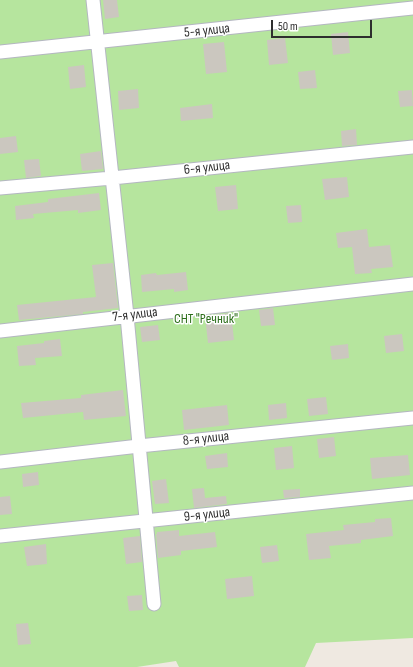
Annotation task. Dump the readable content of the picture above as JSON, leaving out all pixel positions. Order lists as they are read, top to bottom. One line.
{"streets":{"street":["5-я улица","6-я улица","7-я улица","8-я улица","9-я улица"]},"parks":["СНТ \"Речник\""],"scale_bar":"50 m"}
